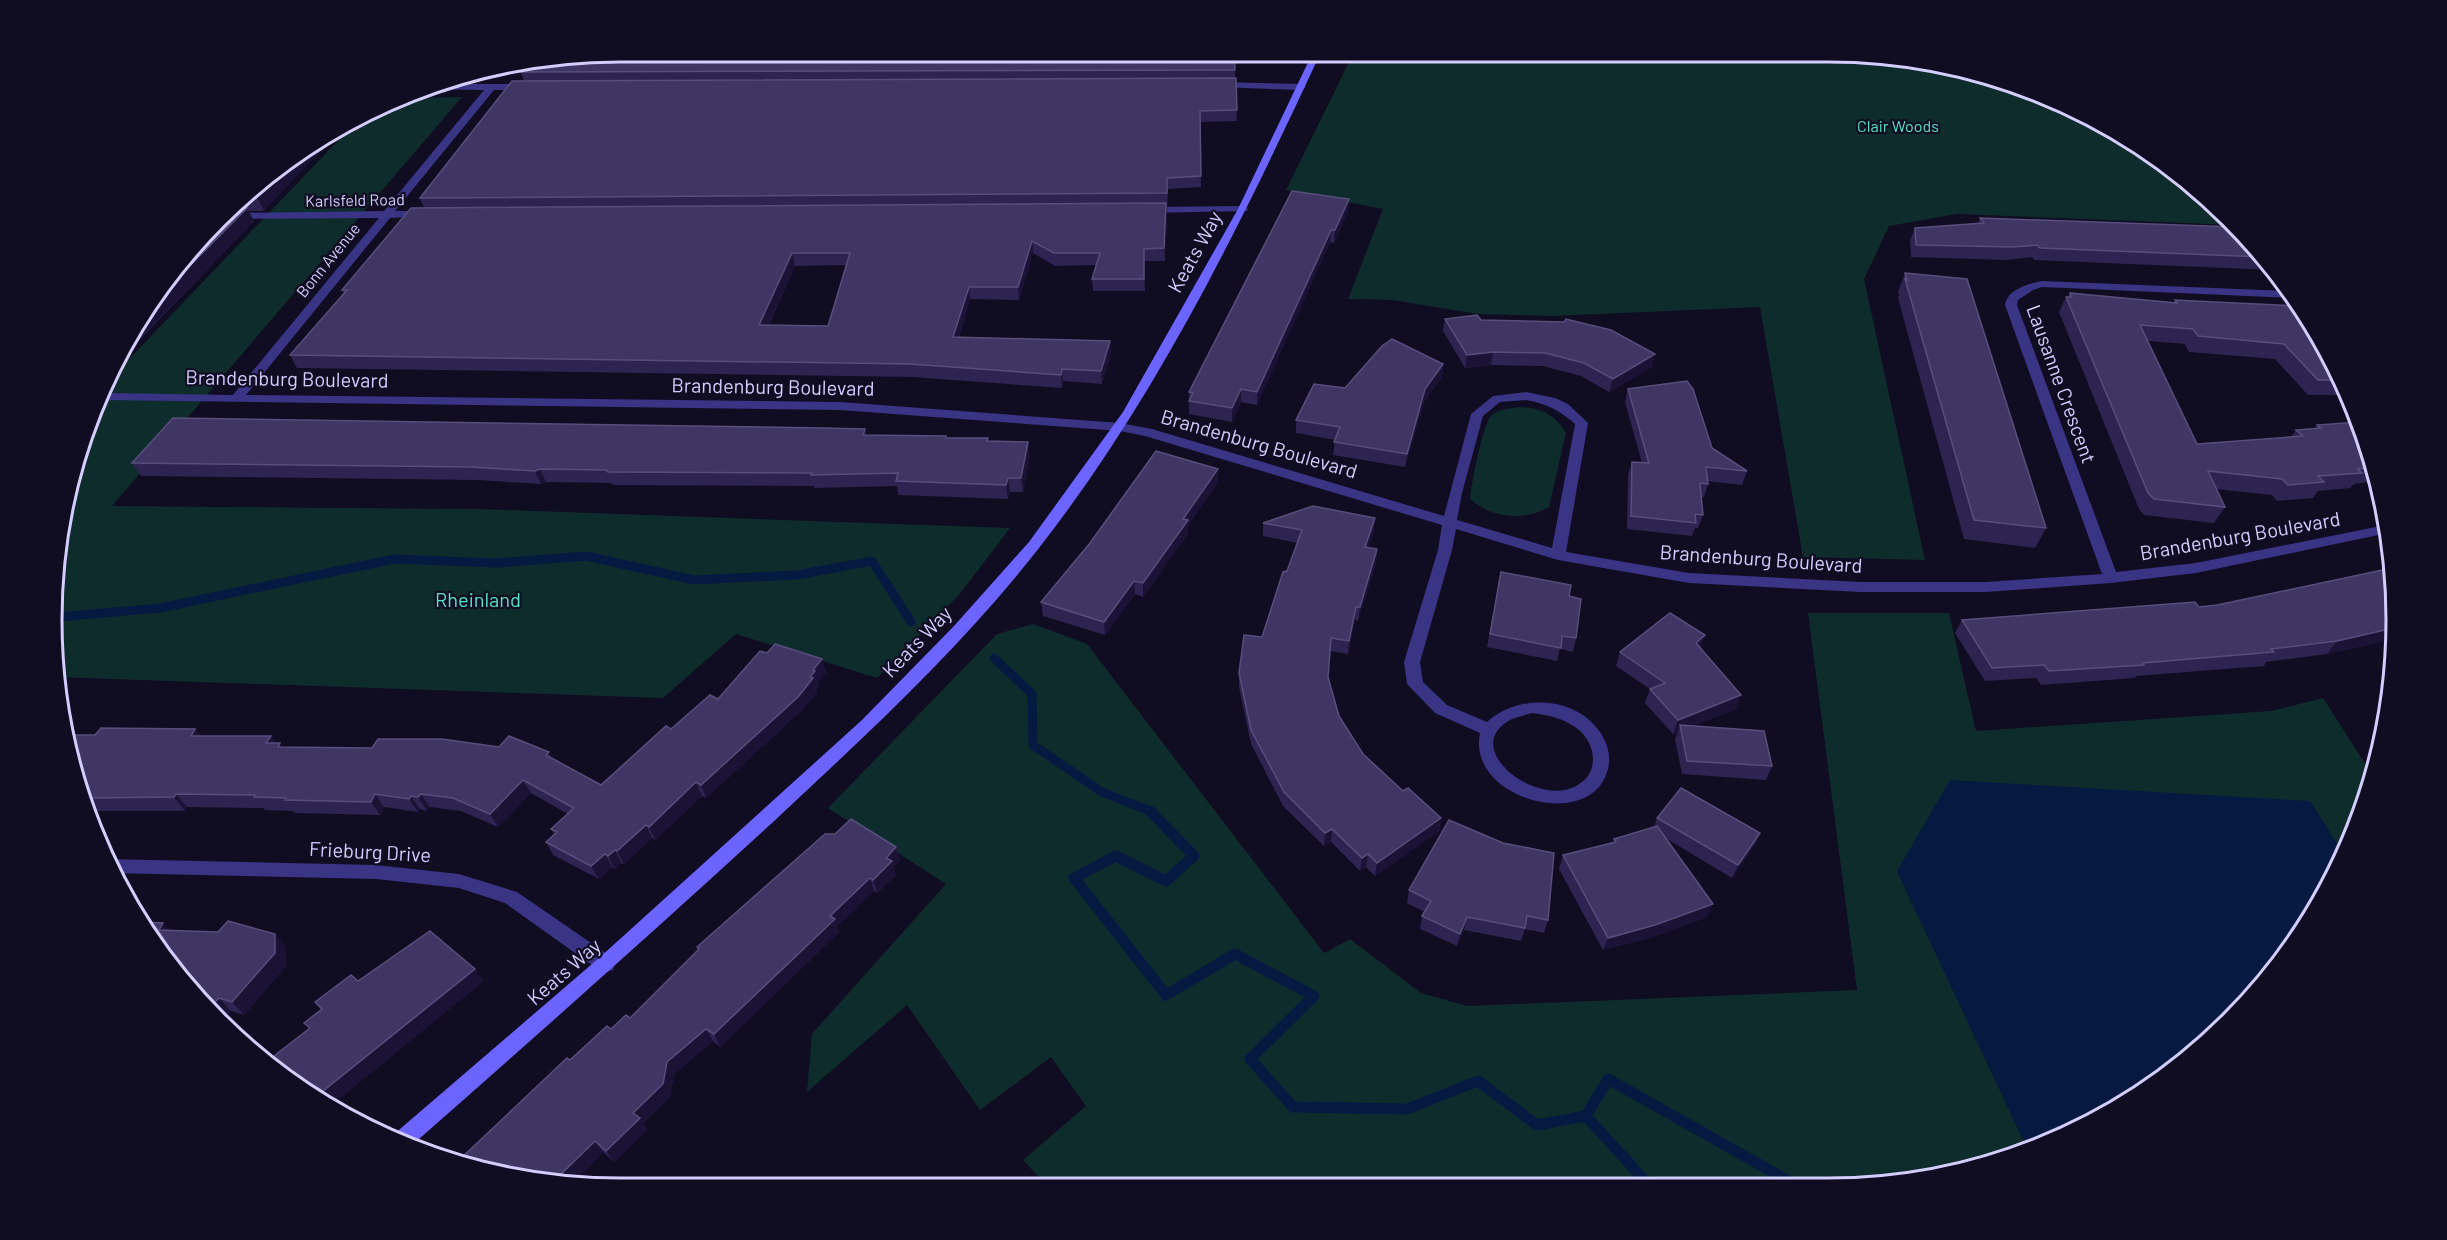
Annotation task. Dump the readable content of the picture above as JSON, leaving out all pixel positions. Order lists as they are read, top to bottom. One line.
{"streets":{"street":["Karlsfeld Road","Keats Way","Bonn Avenue","Brandenburg Boulevard","Lausanne Crescent","Frieburg Drive"]},"crossings":[["Karlsfeld Road","Bonn Avenue"],["Keats Way","Brandenburg Boulevard"],["Keats Way","Frieburg Drive"],["Bonn Avenue","Brandenburg Boulevard"],["Brandenburg Boulevard","Lausanne Crescent"]],"parks":["Clair Woods","Rheinland"]}
